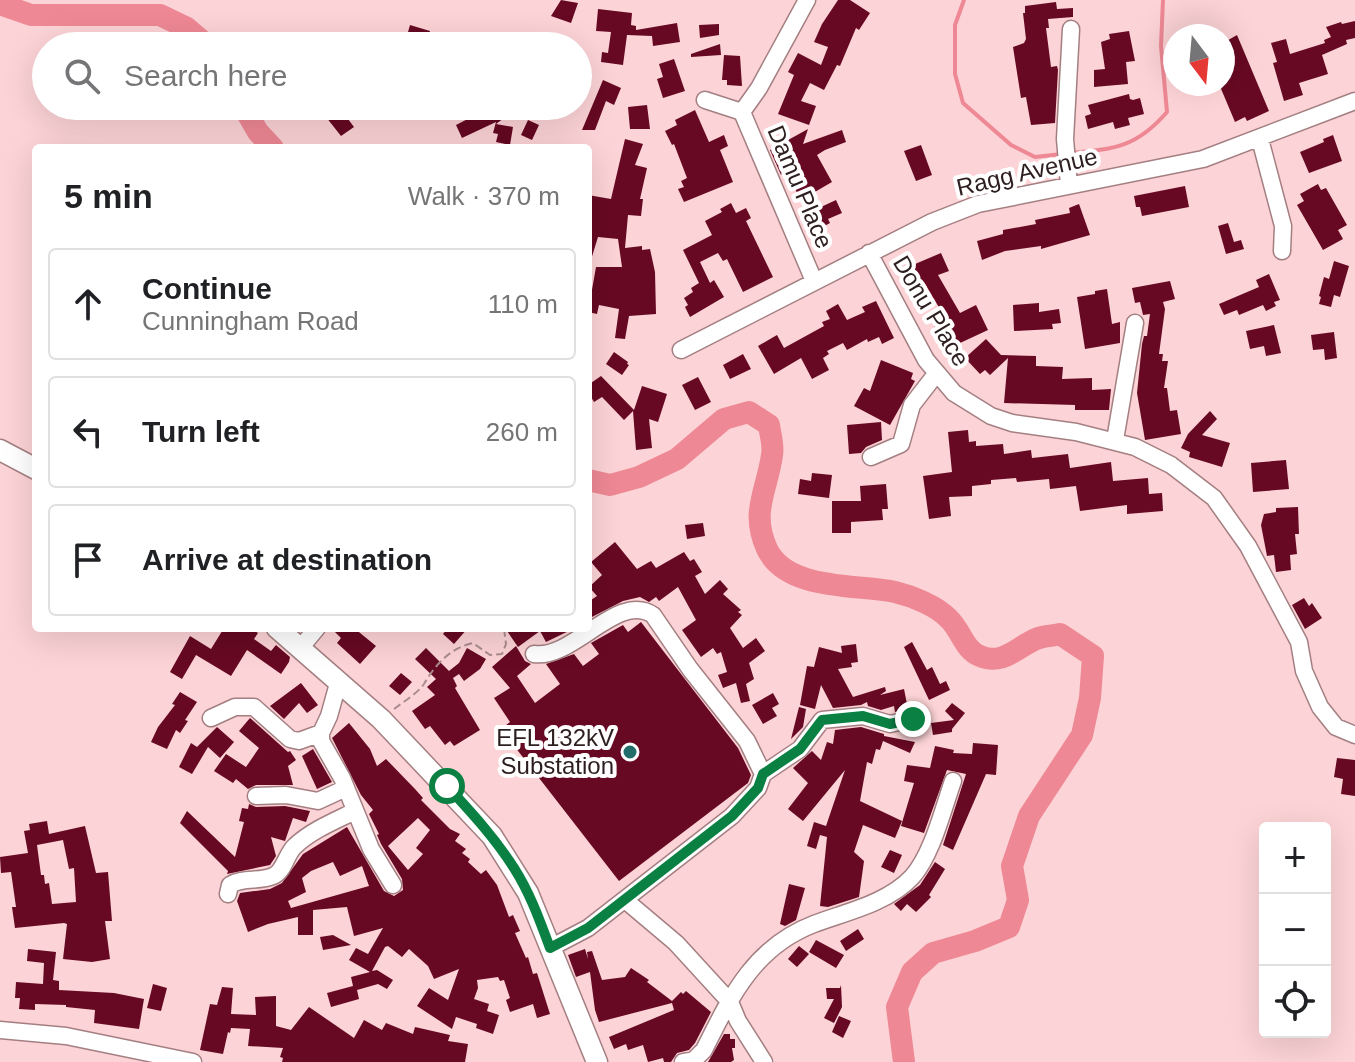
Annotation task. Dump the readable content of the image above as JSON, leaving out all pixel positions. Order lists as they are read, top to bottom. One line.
{"streets":{"street":["Ragg Avenue","Damu Place","Donu Place"]},"crossings":[["Ragg Avenue","Damu Place"],["Ragg Avenue","Donu Place"]],"places":["EFL 132kV Substation"],"north":"bottom","page":{"search":"Search here","heading":["5 min","Walk · 370 m"],"list":[["Continue","Cunningham Road","110 m"],["Turn left","260 m"],"Arrive at destination"],"map_buttons":["+","−"]}}
